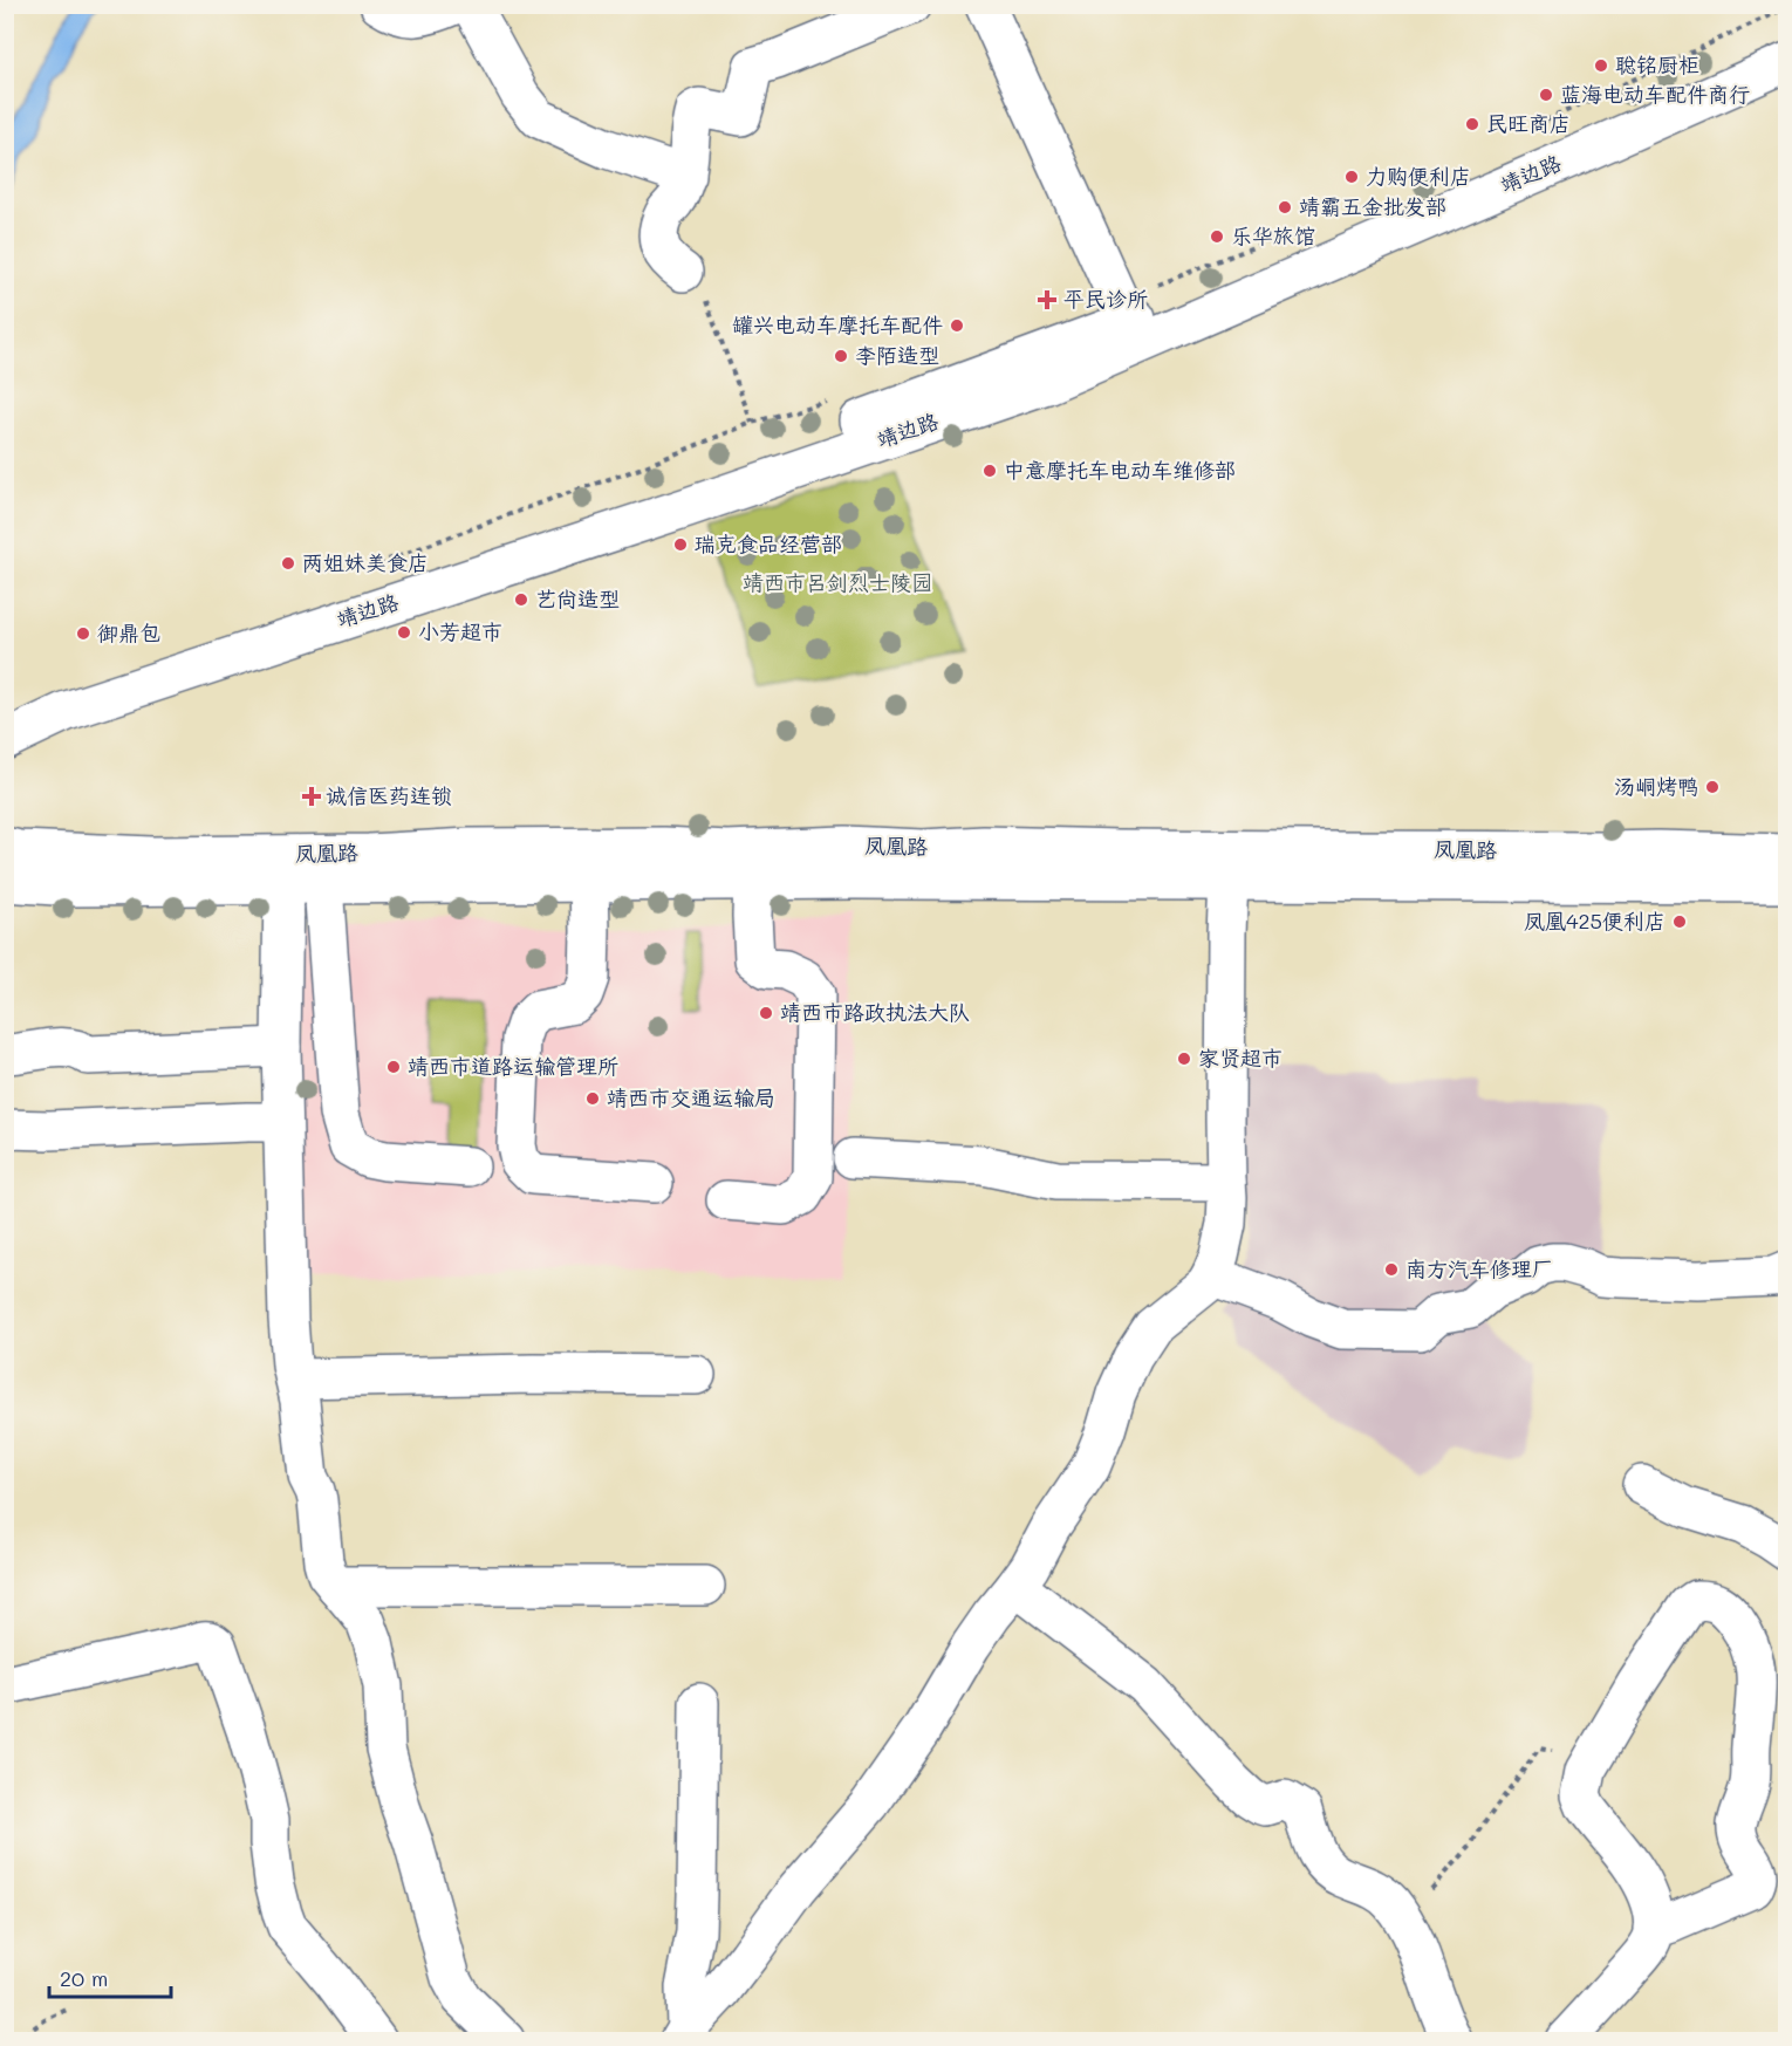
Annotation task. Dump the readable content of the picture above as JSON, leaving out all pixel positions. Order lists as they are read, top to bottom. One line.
{"streets":{"main road":["靖边路","凤凰路"]},"parks":["靖西市吕剑烈士陵园"],"places":{"other":["聪铭厨柜","蓝海电动车配件商行","民旺商店","力购便利店","靖霸五金批发部","乐华旅馆","罐兴电动车摩托车配件","李陌造型","中意摩托车电动车维修部","瑞克食品经营部","两姐妹美食店","艺尚造型","小芳超市","御鼎包","汤峒烤鸭","凤凰425便利店","靖西市路政执法大队","家贤超市","靖西市道路运输管理所","靖西市交通运输局","南方汽车修理厂"],"health":["平民诊所","诚信医药连锁"]},"scale_bar":"20 m"}
